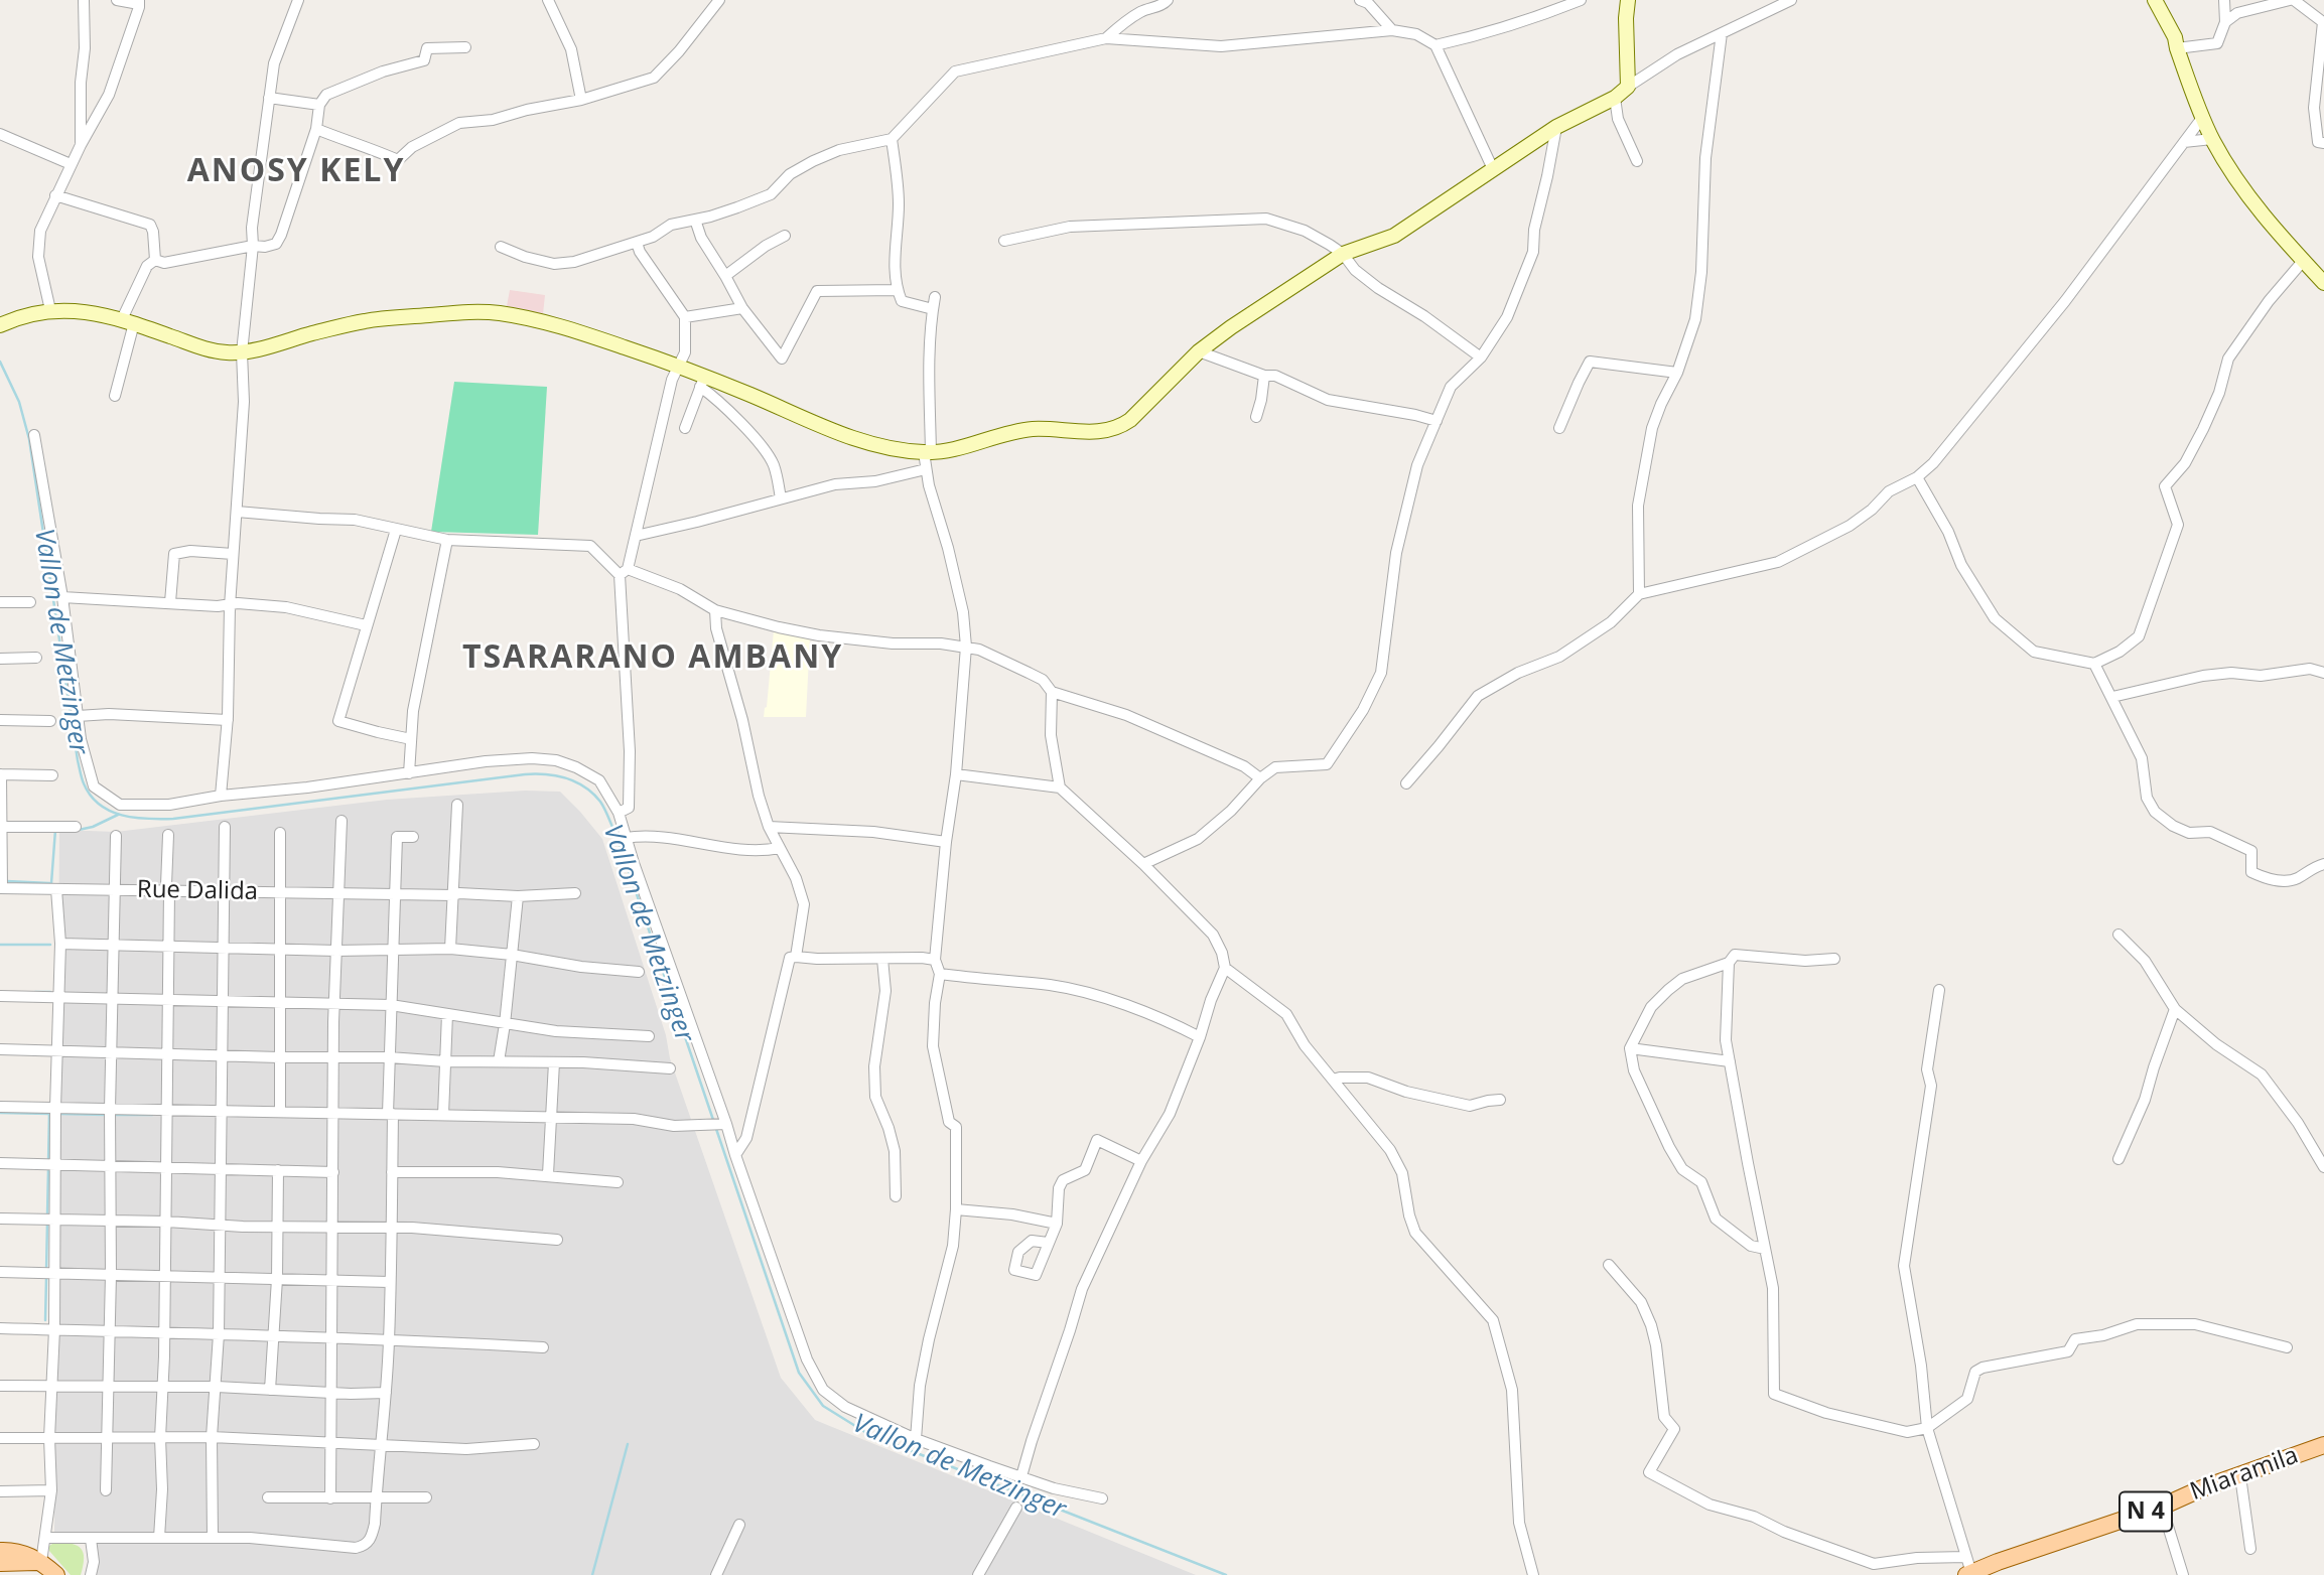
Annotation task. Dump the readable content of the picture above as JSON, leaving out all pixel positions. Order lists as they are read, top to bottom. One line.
{"streets":{"main road":["Miaramila","N 4"],"street":["Rue Dalida"]},"districts":["ANOSY KELY","TSARARANO AMBANY"],"water":["Vallon de Metzinger"]}
